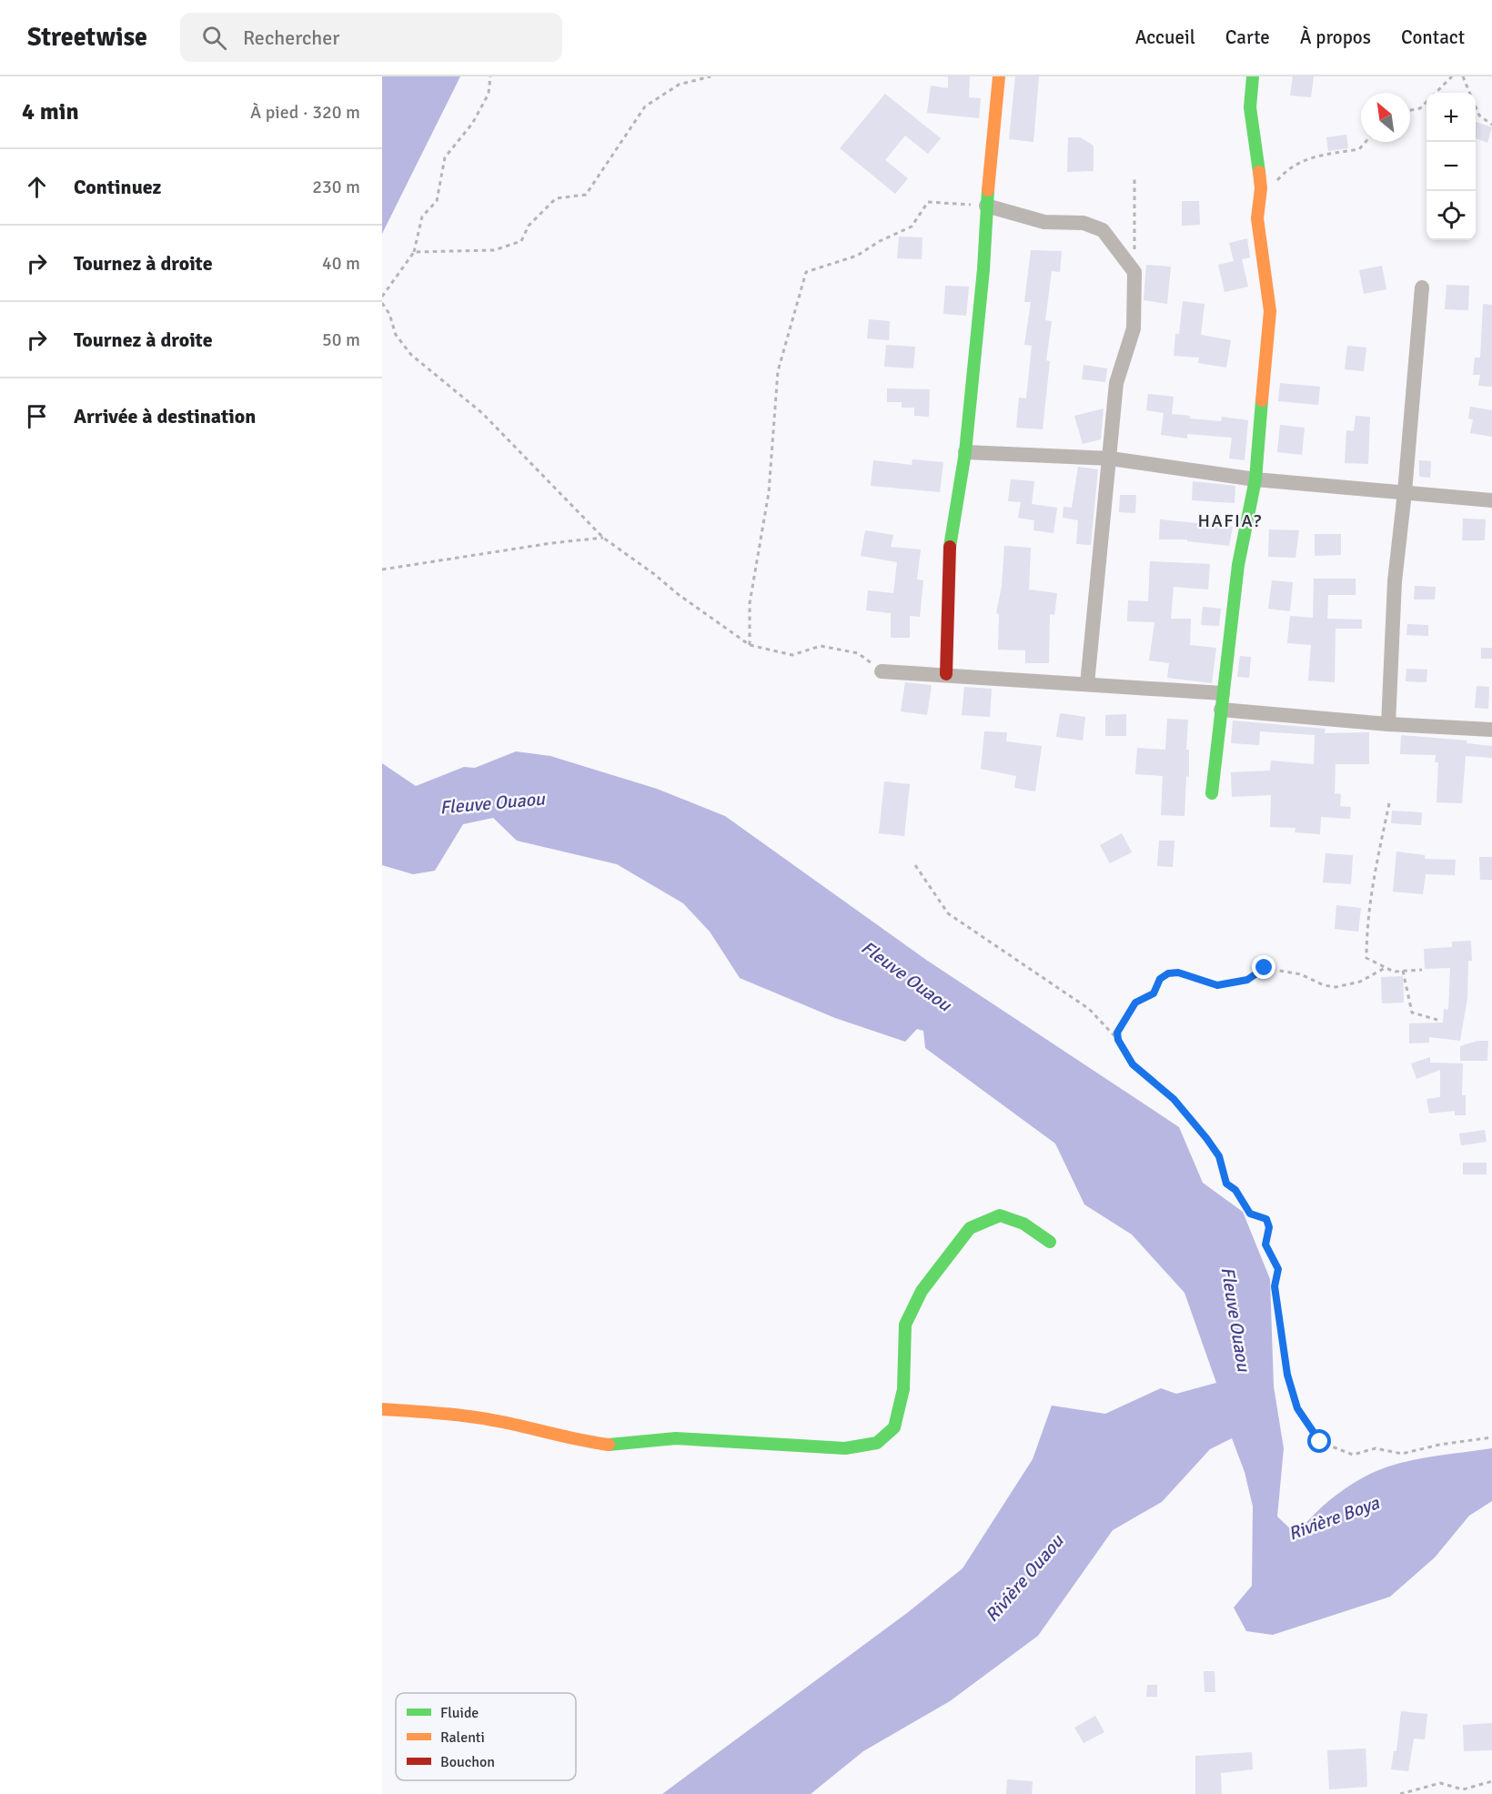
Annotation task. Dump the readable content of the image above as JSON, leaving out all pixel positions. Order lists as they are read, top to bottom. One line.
{"districts":["HAFIA?"],"water":["Fleuve Ouaou","Rivière Boya","Rivière Ouaou"],"legend":["Fluide","Ralenti","Bouchon"],"north":"top left","page":{"header":"Streetwise","search":"Rechercher","nav":["Accueil","Carte","À propos","Contact"],"heading":["4 min","À pied · 320 m"],"map_buttons":["+","−"],"list":[["Continuez","230 m"],["Tournez à droite","40 m"],["Tournez à droite","50 m"],"Arrivée à destination"]}}
